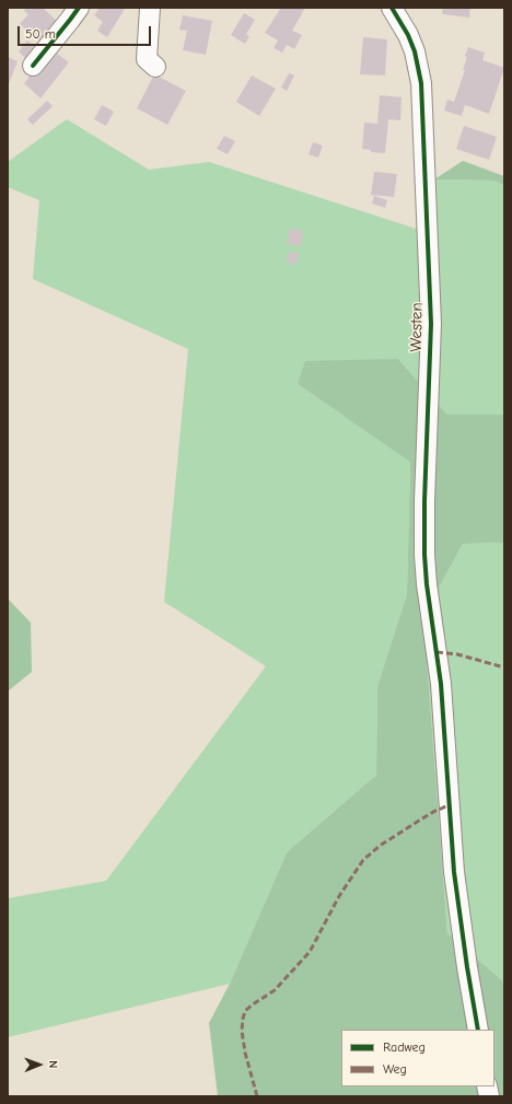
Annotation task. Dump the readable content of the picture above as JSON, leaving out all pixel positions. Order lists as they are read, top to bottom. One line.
{"streets":{"street":["Westen"]},"legend":["Radweg","Weg"],"scale_bar":"50 m","north":"right"}
